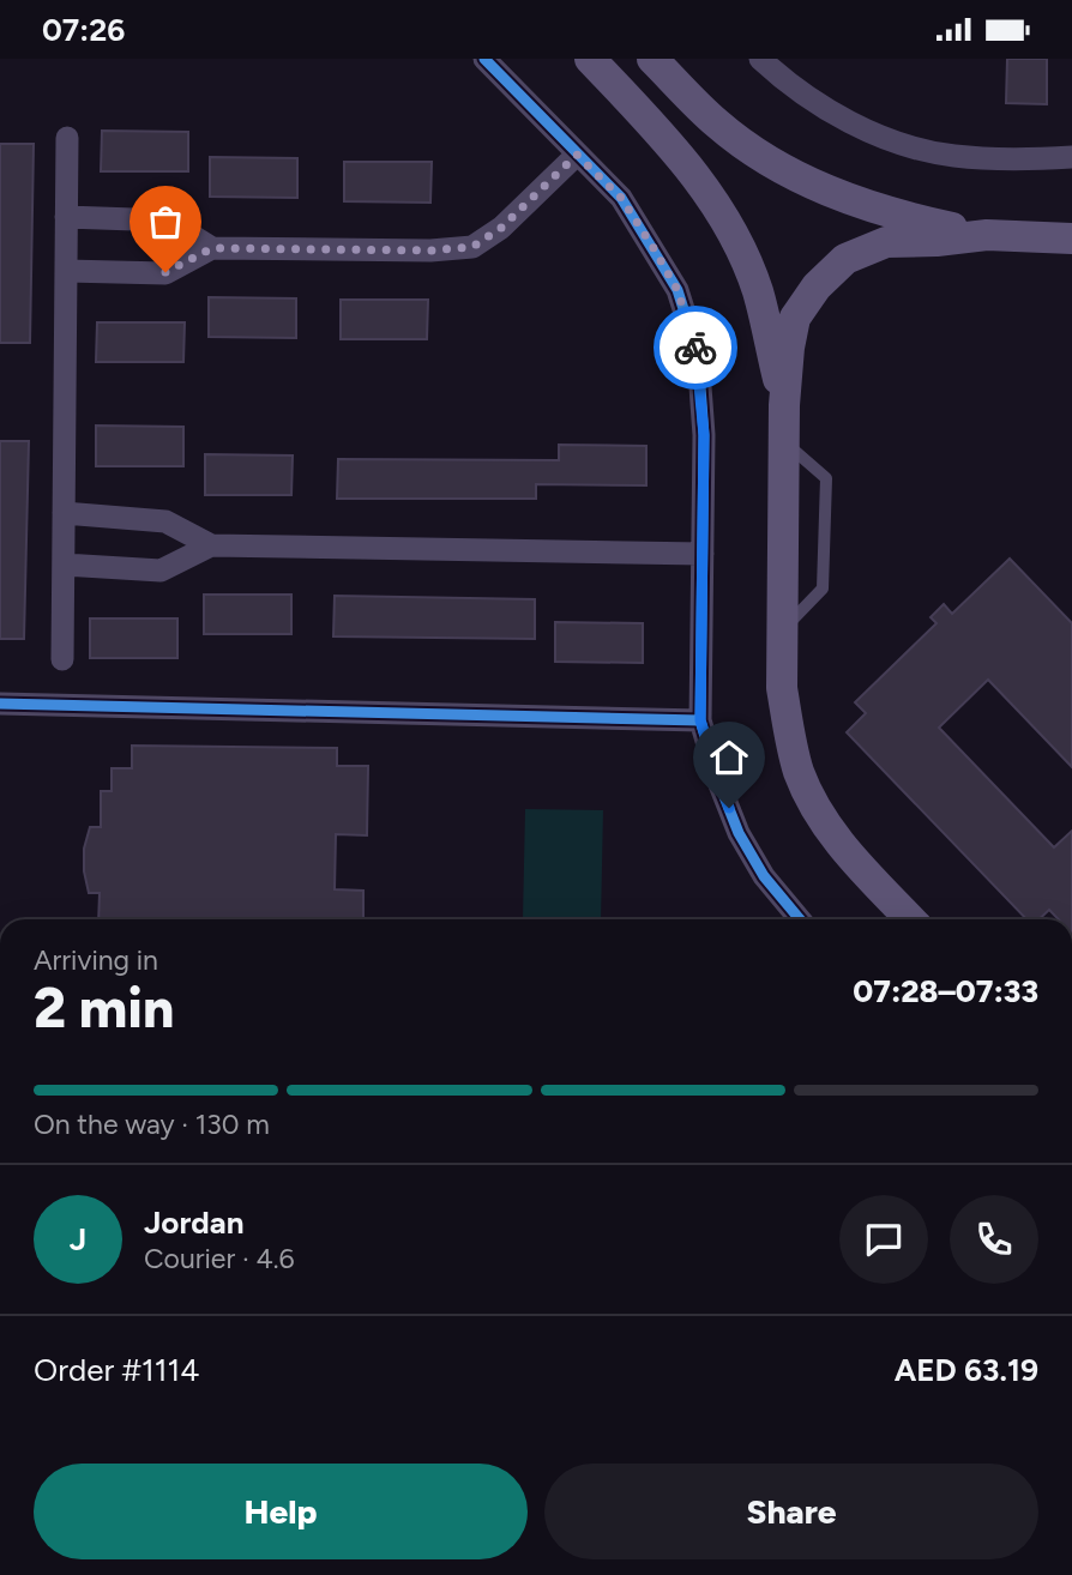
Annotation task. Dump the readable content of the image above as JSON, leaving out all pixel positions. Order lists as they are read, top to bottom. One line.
{"page":{"status":"07:26","heading":["2 min","Arriving in","07:28–07:33"],"panel":["Jordan","Courier · 4.6","Order #1114","AED 63.19"],"bar":"On the way · 130 m","round":"J","buttons":["Help","Share"]}}
